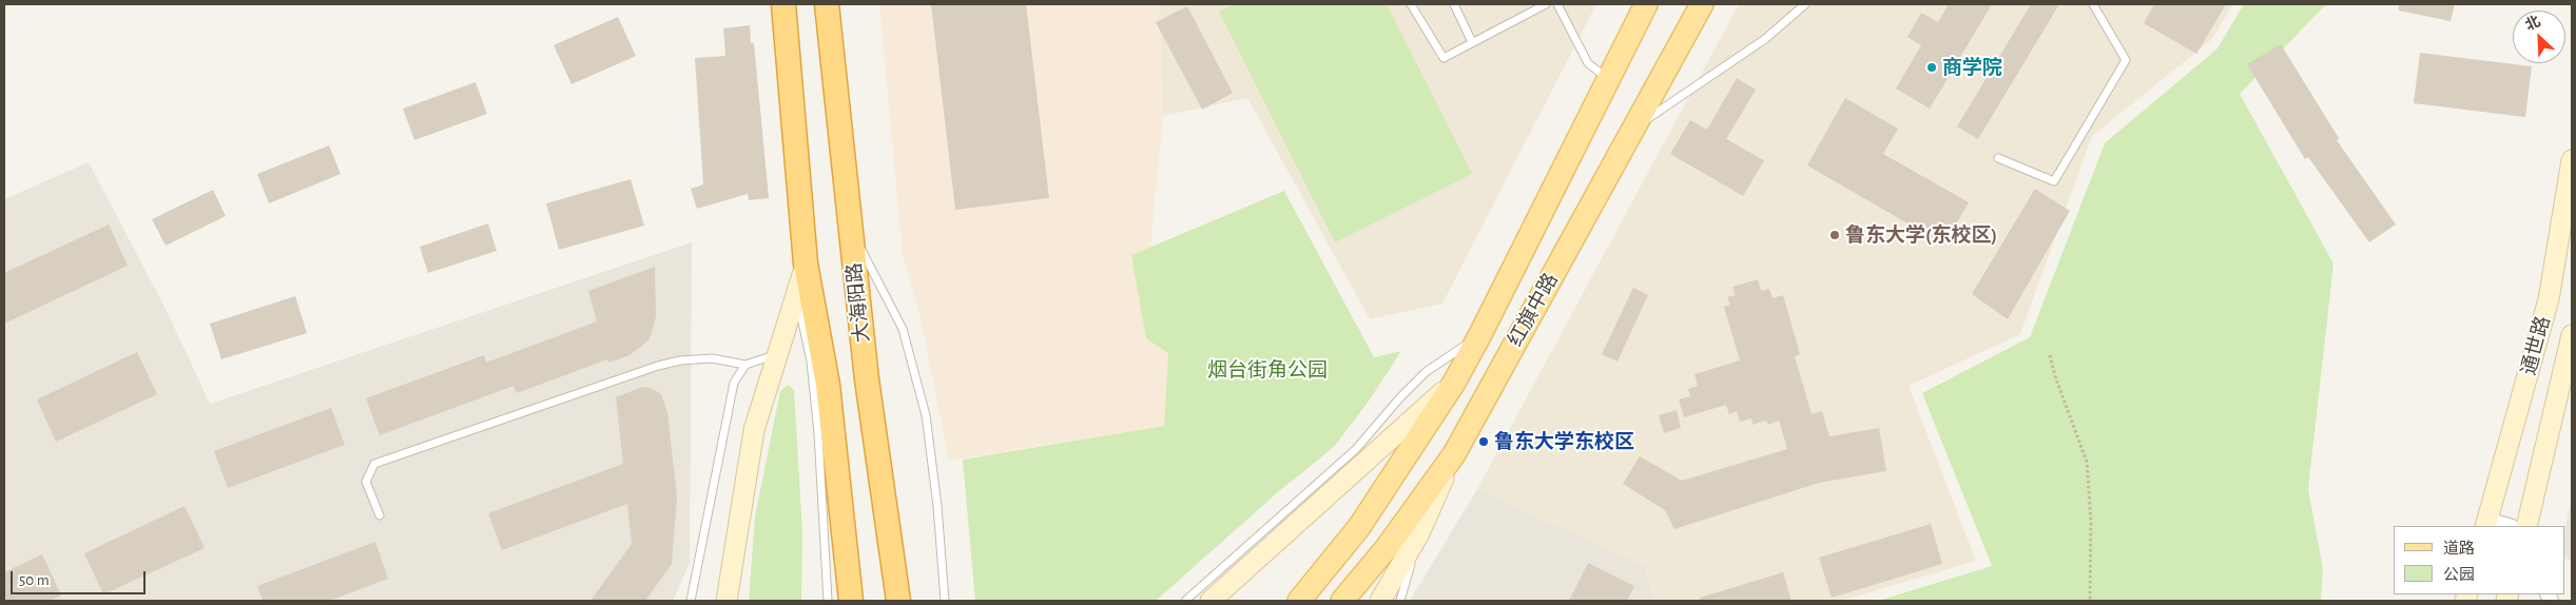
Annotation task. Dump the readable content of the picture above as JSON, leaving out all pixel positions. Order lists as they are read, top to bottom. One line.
{"streets":{"highway":["大海阳路"],"main road":["红旗中路","通世路"]},"parks":["烟台街角公园"],"places":["商学院","鲁东大学(东校区)","鲁东大学东校区"],"legend":["道路","公园"],"scale_bar":"50 m","north":"top left"}
